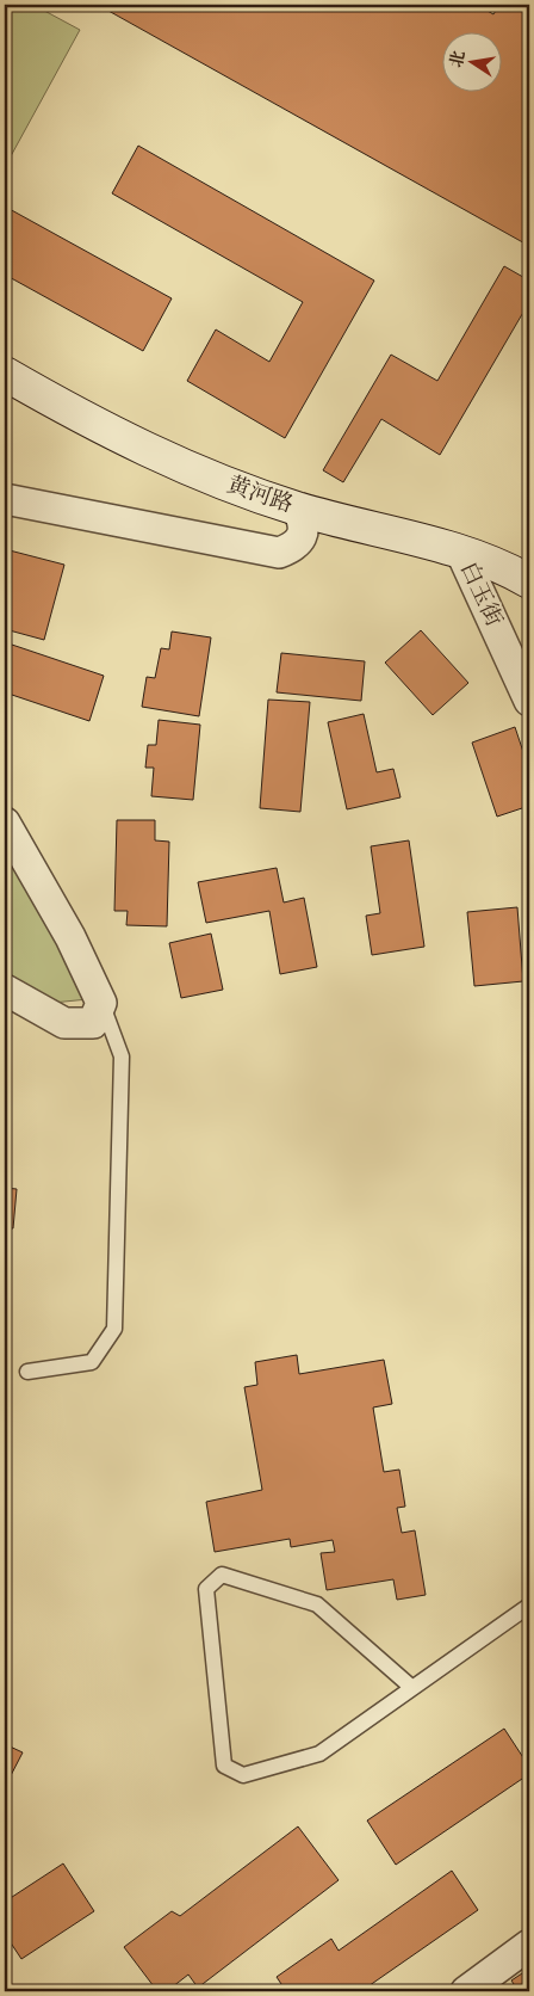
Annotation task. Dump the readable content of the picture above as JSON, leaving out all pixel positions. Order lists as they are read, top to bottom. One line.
{"streets":{"main road":["黄河路"],"street":["白玉街"]},"crossings":[["黄河路","白玉街"]],"north":"left"}
